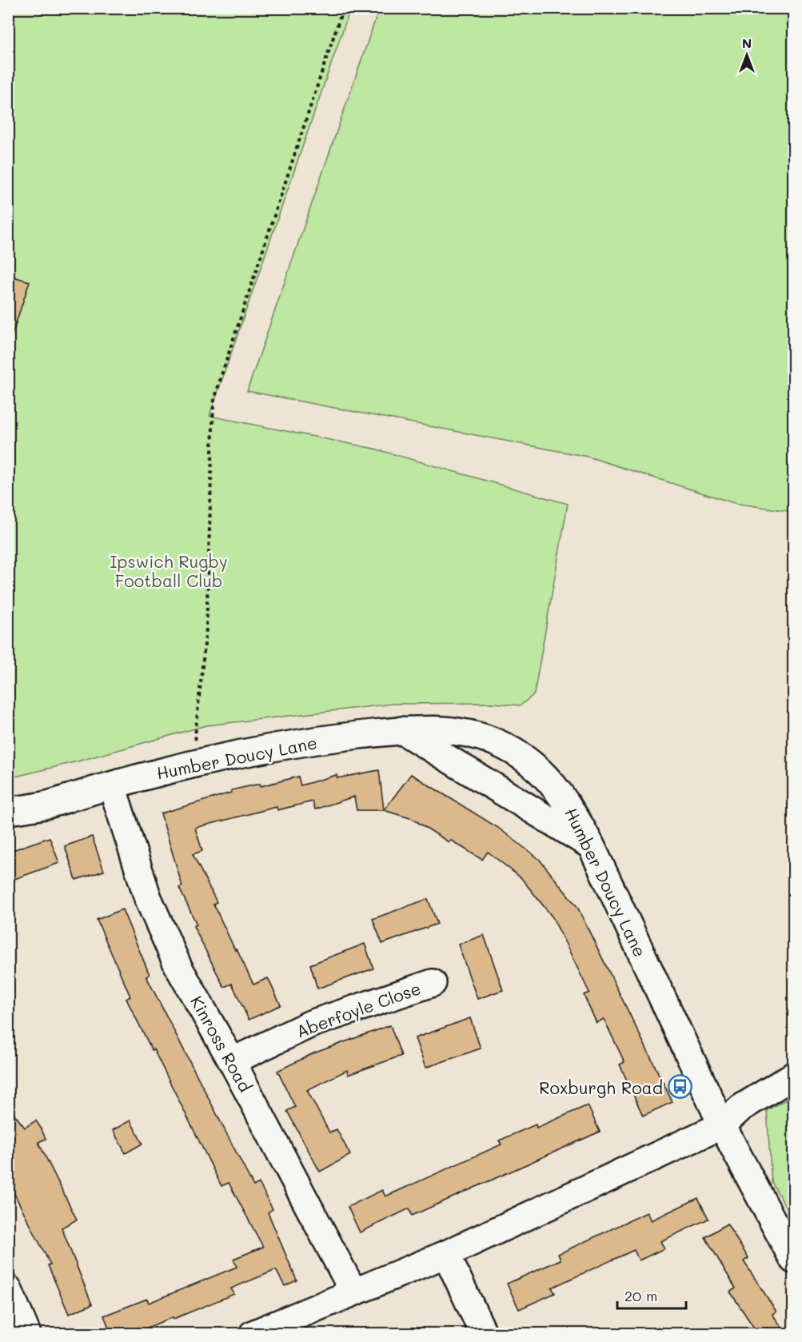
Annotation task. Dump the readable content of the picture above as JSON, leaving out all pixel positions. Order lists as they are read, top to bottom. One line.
{"streets":{"street":["Humber Doucy Lane","Aberfoyle Close","Kinross Road"]},"crossings":[["Humber Doucy Lane","Kinross Road"],["Aberfoyle Close","Kinross Road"]],"parks":["Ipswich Rugby Football Club"],"places":{"bus stop":["Roxburgh Road"]},"scale_bar":"20 m","north":"top"}
